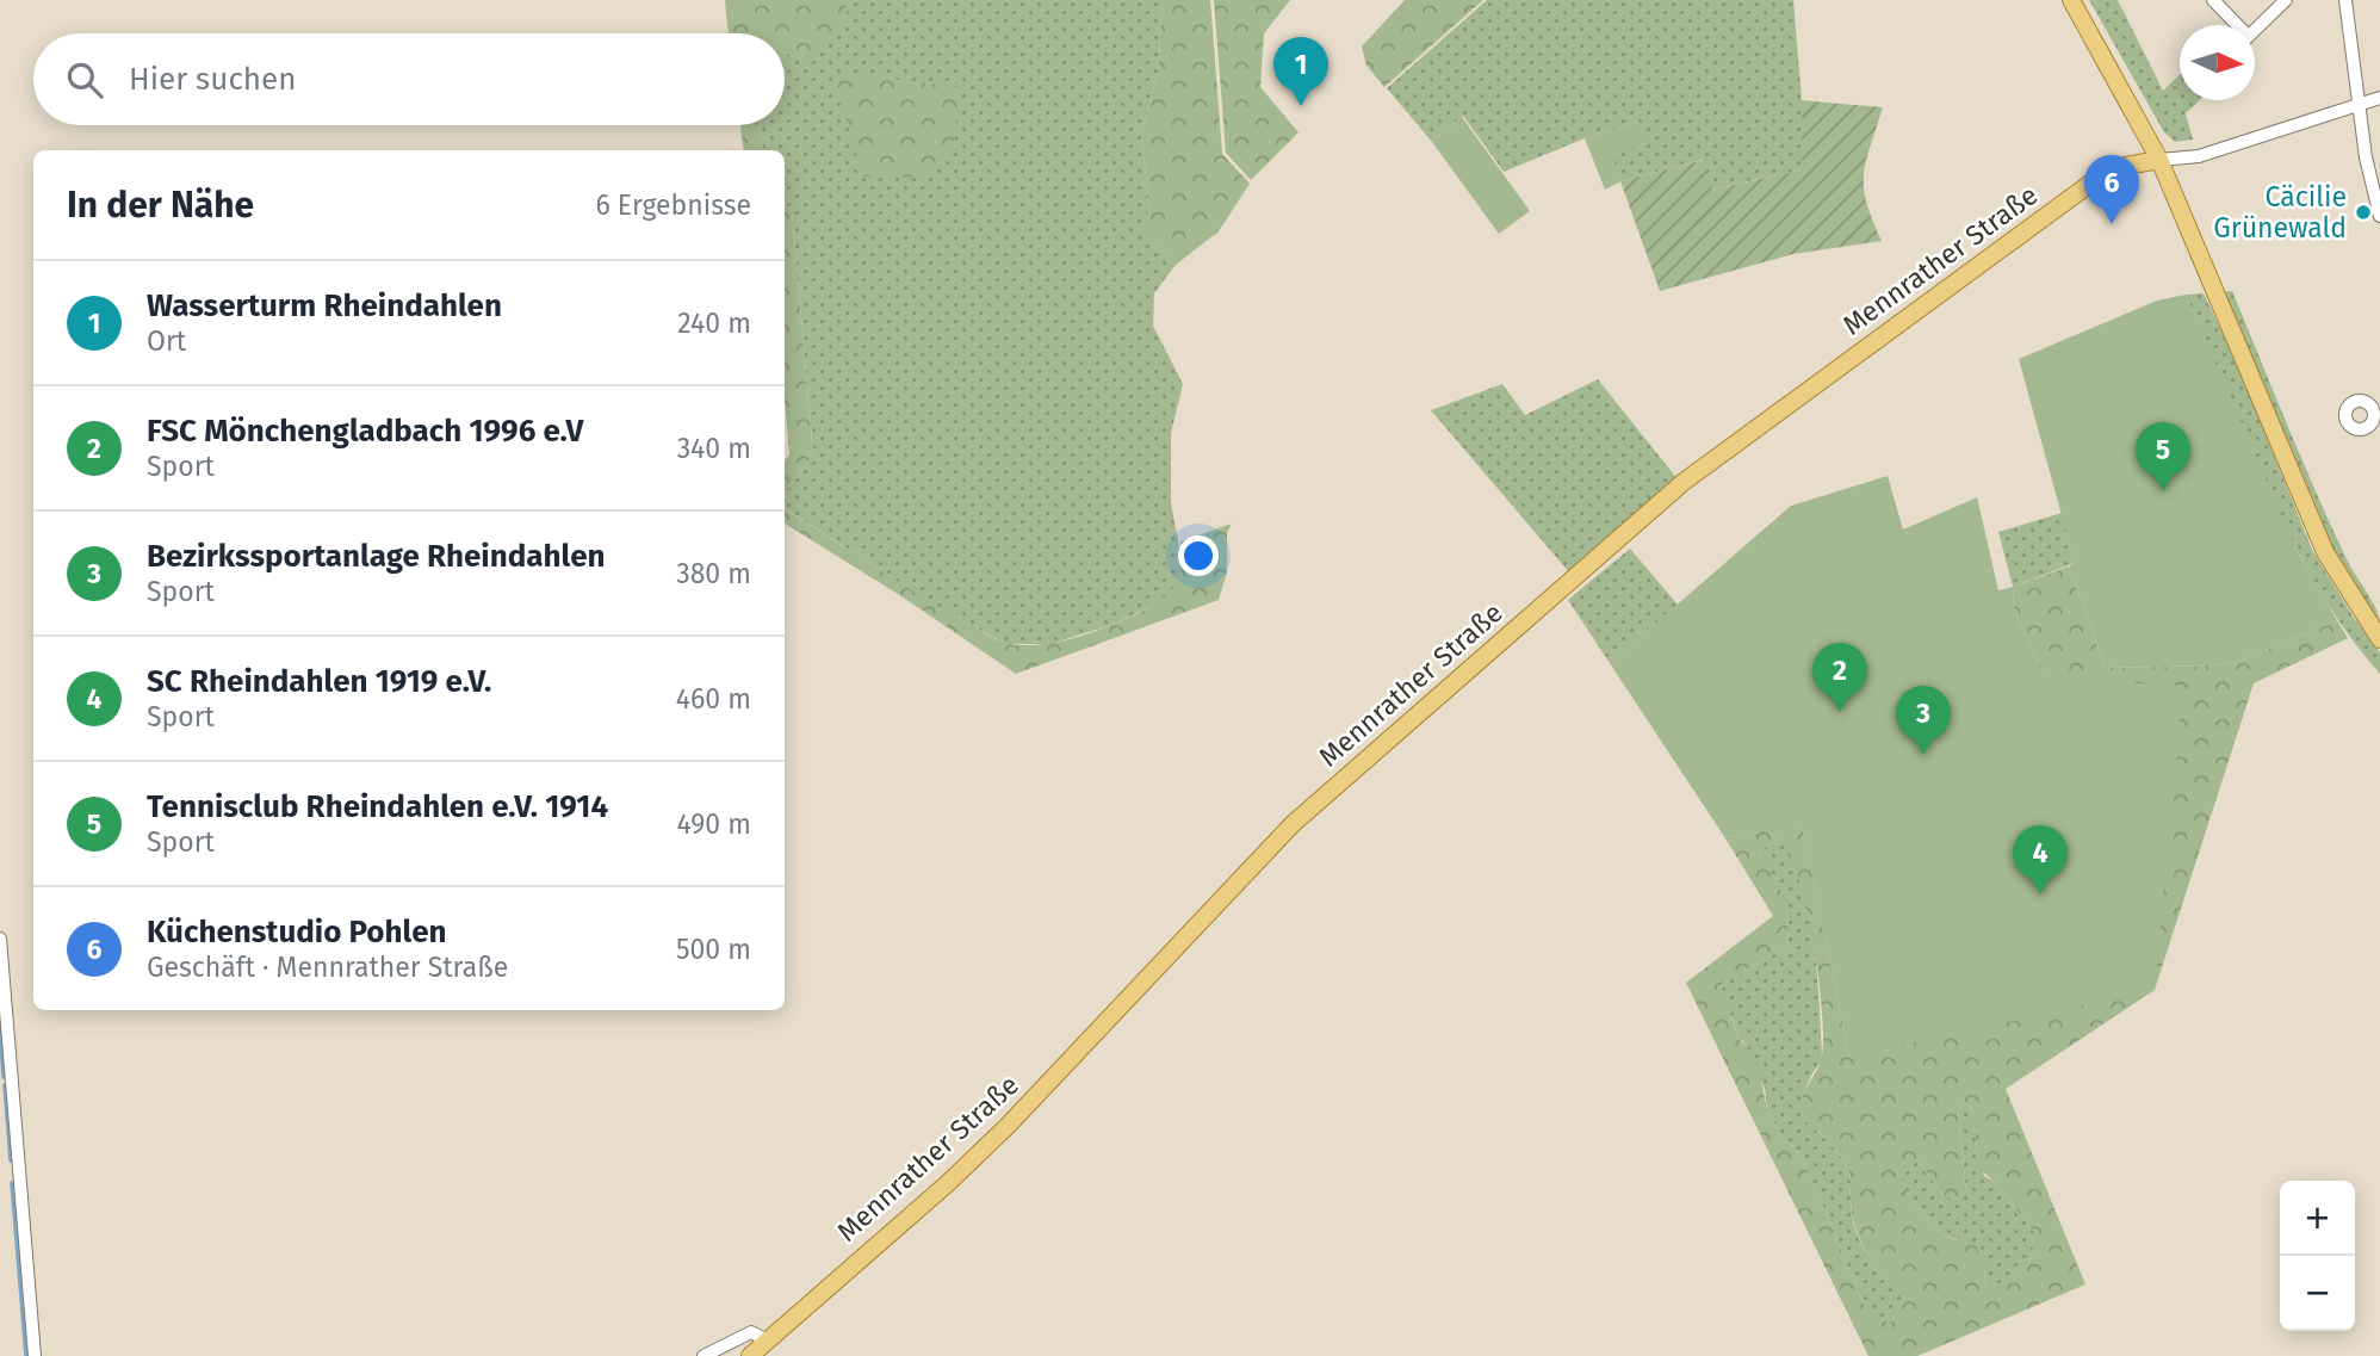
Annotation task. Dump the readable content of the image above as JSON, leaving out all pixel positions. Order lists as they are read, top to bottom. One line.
{"streets":{"main road":["Mennrather Straße"]},"places":["Cäcilie Grünewald"],"north":"right","page":{"search":"Hier suchen","pins":["1","6","5","2","3","4"],"heading":["In der Nähe","6 Ergebnisse"],"list":[{"mark":"1","name":"Wasserturm Rheindahlen","note":"Ort","value":"240 m"},{"mark":"2","name":"FSC Mönchengladbach 1996 e.V","note":"Sport","value":"340 m"},{"mark":"3","name":"Bezirkssportanlage Rheindahlen","note":"Sport","value":"380 m"},{"mark":"4","name":"SC Rheindahlen 1919 e.V.","note":"Sport","value":"460 m"},{"mark":"5","name":"Tennisclub Rheindahlen e.V. 1914","note":"Sport","value":"490 m"},{"mark":"6","name":"Küchenstudio Pohlen","note":"Geschäft · Mennrather Straße","value":"500 m"}],"map_buttons":["+","−"]}}
